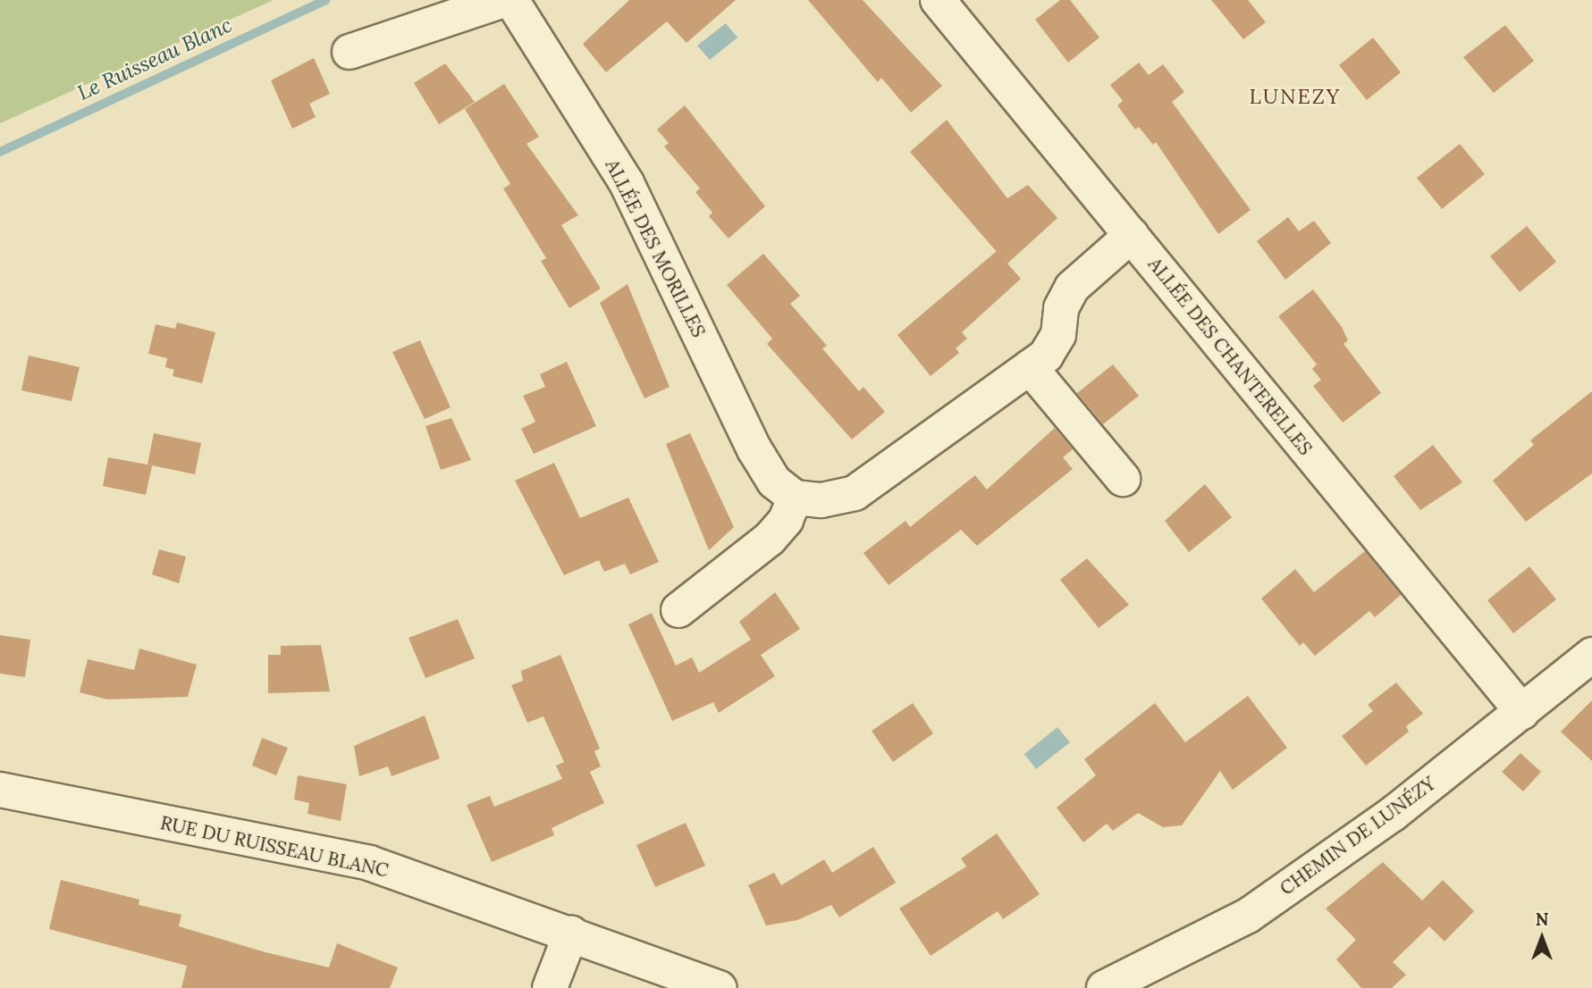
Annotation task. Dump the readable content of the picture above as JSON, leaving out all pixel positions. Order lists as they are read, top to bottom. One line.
{"streets":{"street":["ALLÉE DES MORILLES","ALLÉE DES CHANTERELLES","CHEMIN DE LUNÉZY","RUE DU RUISSEAU BLANC"]},"crossings":[["ALLÉE DES CHANTERELLES","CHEMIN DE LUNÉZY"]],"districts":["LUNEZY"],"water":["Le Ruisseau Blanc"],"north":"top"}
